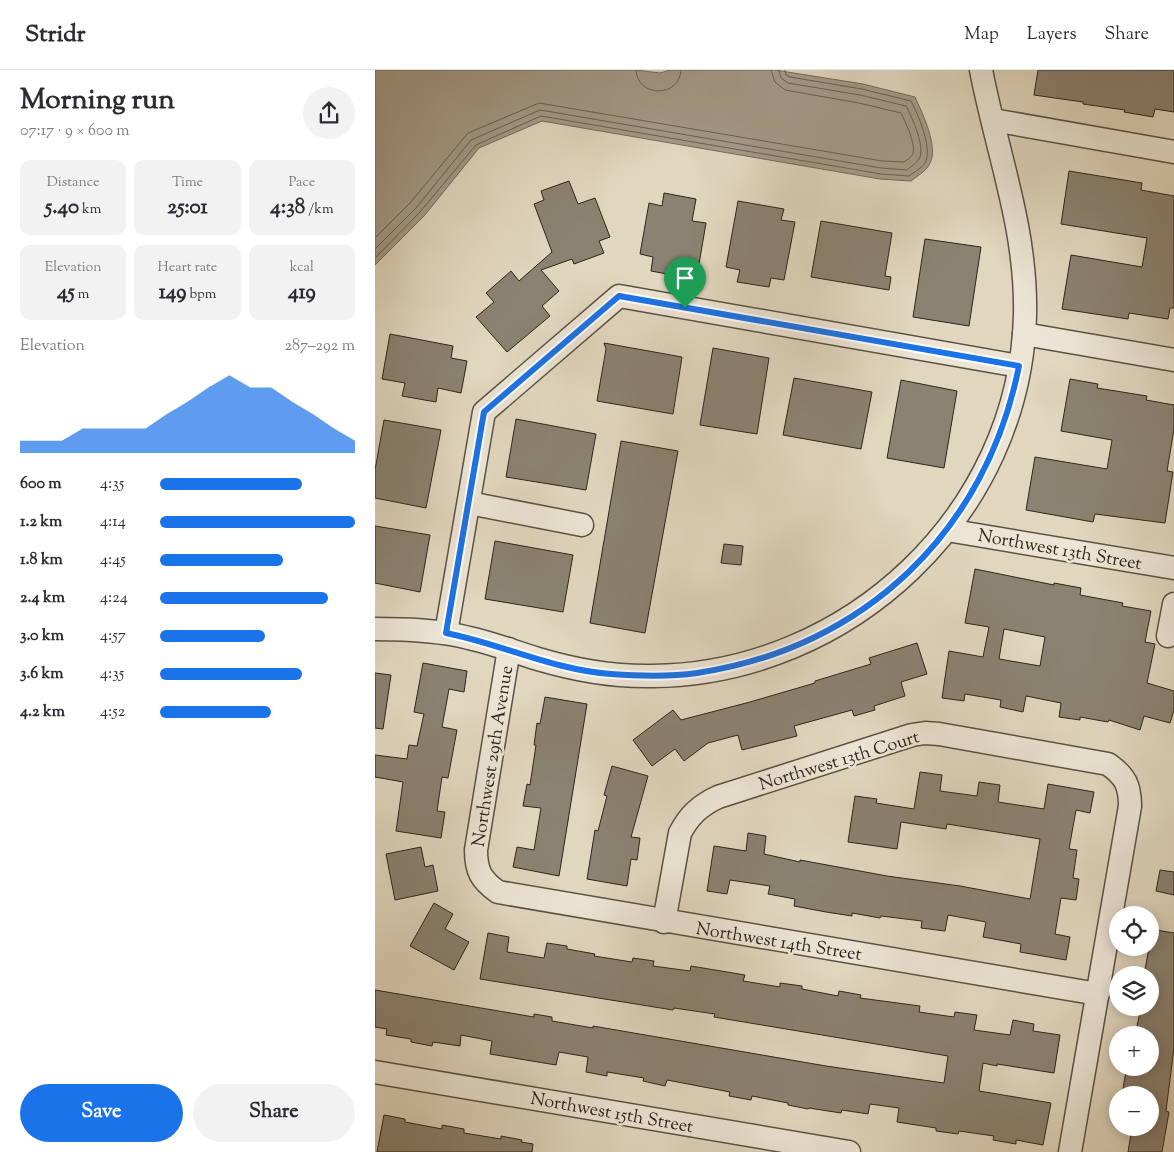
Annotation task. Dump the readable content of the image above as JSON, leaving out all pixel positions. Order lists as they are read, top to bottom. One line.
{"streets":{"street":["Northwest 13th Street","Northwest 29th Avenue","Northwest 13th Court","Northwest 14th Street","Northwest 15th Street"]},"crossings":[["Northwest 29th Avenue","Northwest 14th Street"],["Northwest 13th Court","Northwest 14th Street"]],"page":{"header":"Stridr","nav":["Map","Layers","Share"],"heading":["Morning run","07:17 · 9 × 600 m"],"stats":[["Distance","5.40 km"],["Time","25:01"],["Pace","4:38 /km"],["Elevation","45 m"],["Heart rate","149 bpm"],["kcal","419"]],"chart":["Elevation","287–292 m"],"list":[{"name":"600 m","note":"4:35"},{"name":"1.2 km","note":"4:14"},{"name":"1.8 km","note":"4:45"},{"name":"2.4 km","note":"4:24"},{"name":"3.0 km","note":"4:57"},{"name":"3.6 km","note":"4:35"},{"name":"4.2 km","note":"4:52"}],"map_buttons":["+","−"],"buttons":["Save","Share"]}}
